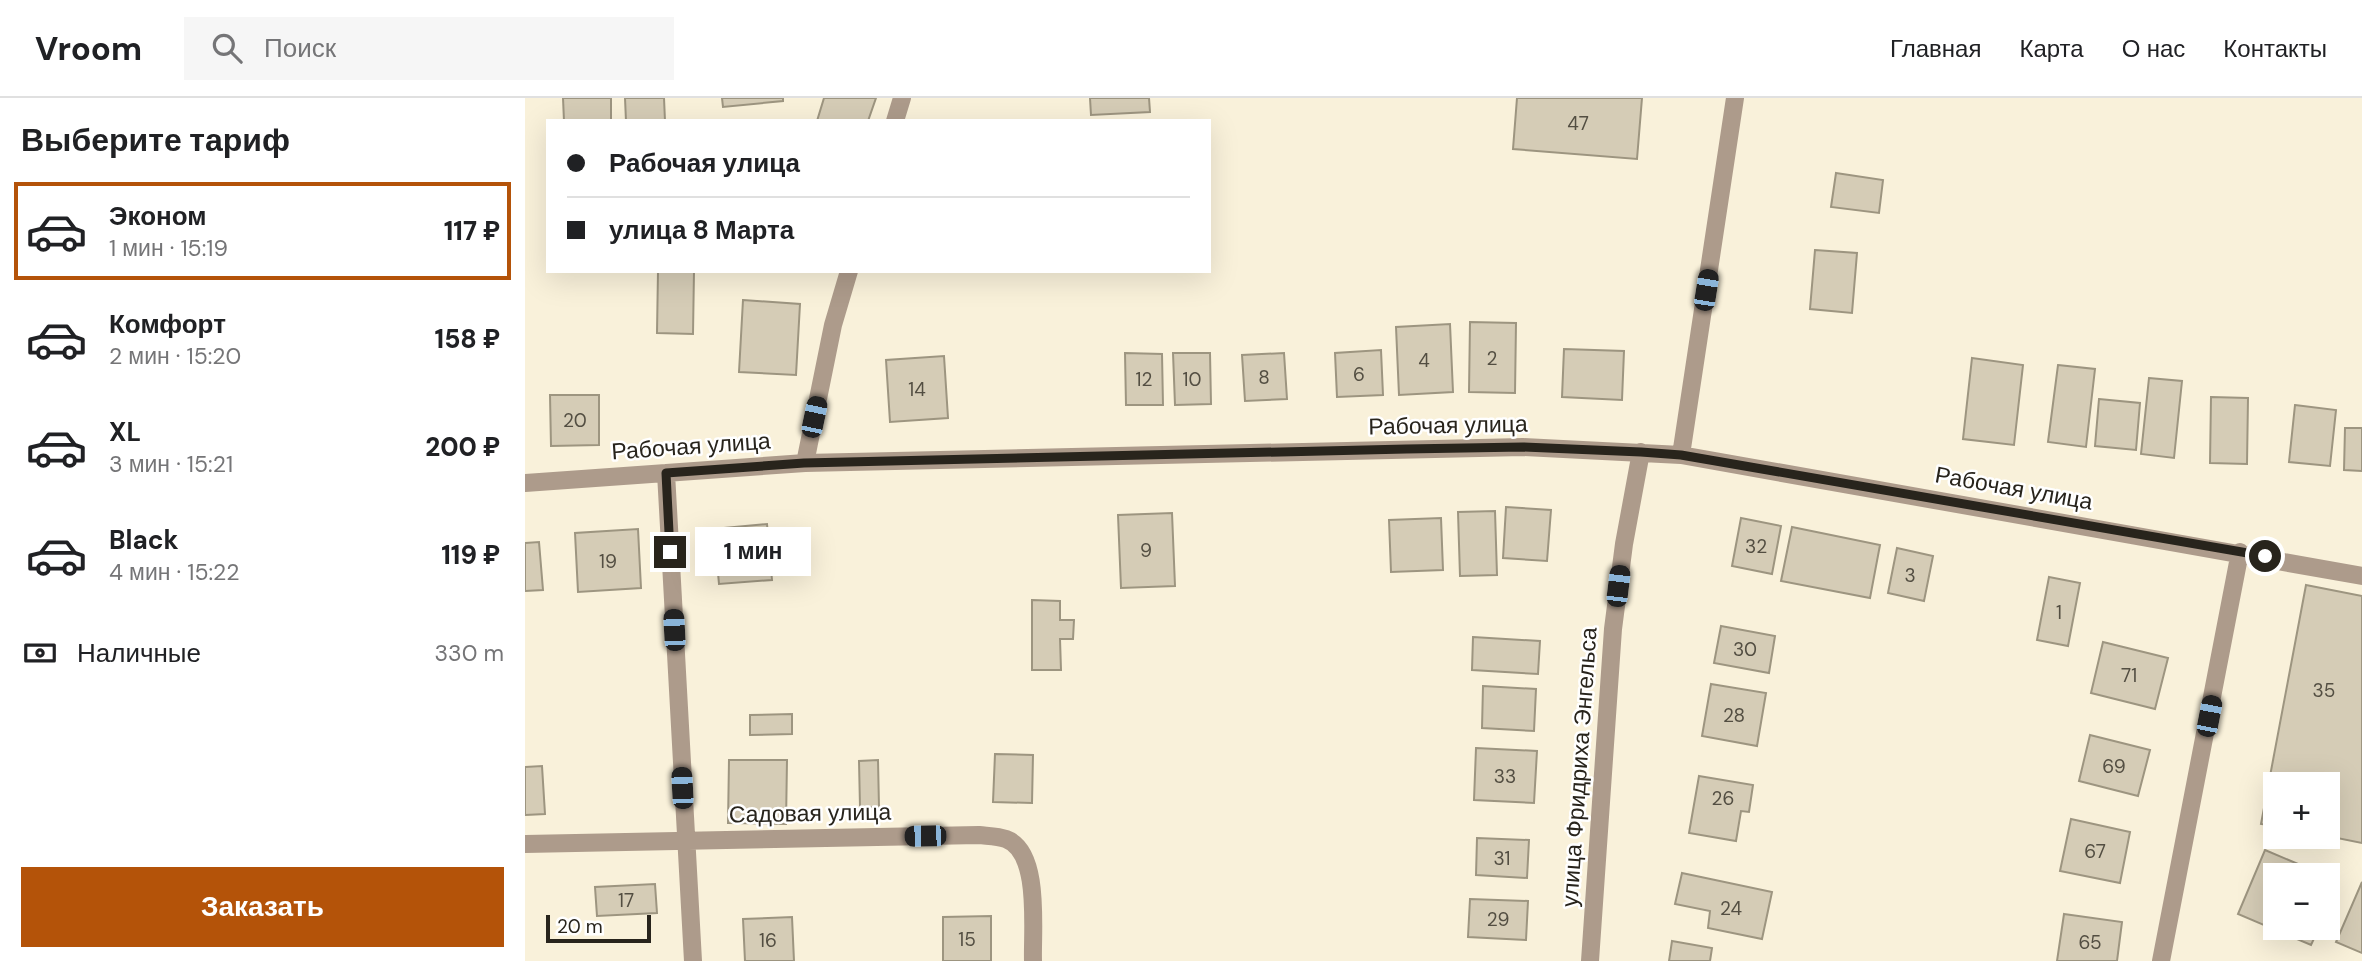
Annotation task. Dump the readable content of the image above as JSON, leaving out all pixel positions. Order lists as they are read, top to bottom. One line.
{"streets":{"street":["Рабочая улица","улица Фридриха Энгельса","Садовая улица"]},"crossings":[["Рабочая улица","улица Фридриха Энгельса"]],"house_numbers":["47","2","4","6","8","12","10","14","20","32","9","19","3","1","30","71","35","28","69","33","26","67","31","17","24","29","15","16","65"],"scale_bar":"20 m","page":{"header":"Vroom","search":"Поиск","nav":["Главная","Карта","О нас","Контакты"],"heading":"Выберите тариф","banner":["Рабочая улица","улица 8 Марта"],"list":[{"name":"Эконом","note":"1 мин · 15:19","value":"117 ₽"},{"name":"Комфорт","note":"2 мин · 15:20","value":"158 ₽"},{"name":"XL","note":"3 мин · 15:21","value":"200 ₽"},{"name":"Black","note":"4 мин · 15:22","value":"119 ₽"}],"bubble":"1 мин","pay":["Наличные","330 m"],"map_buttons":["+","−"],"buttons":"Заказать","scale":"20 m"}}
